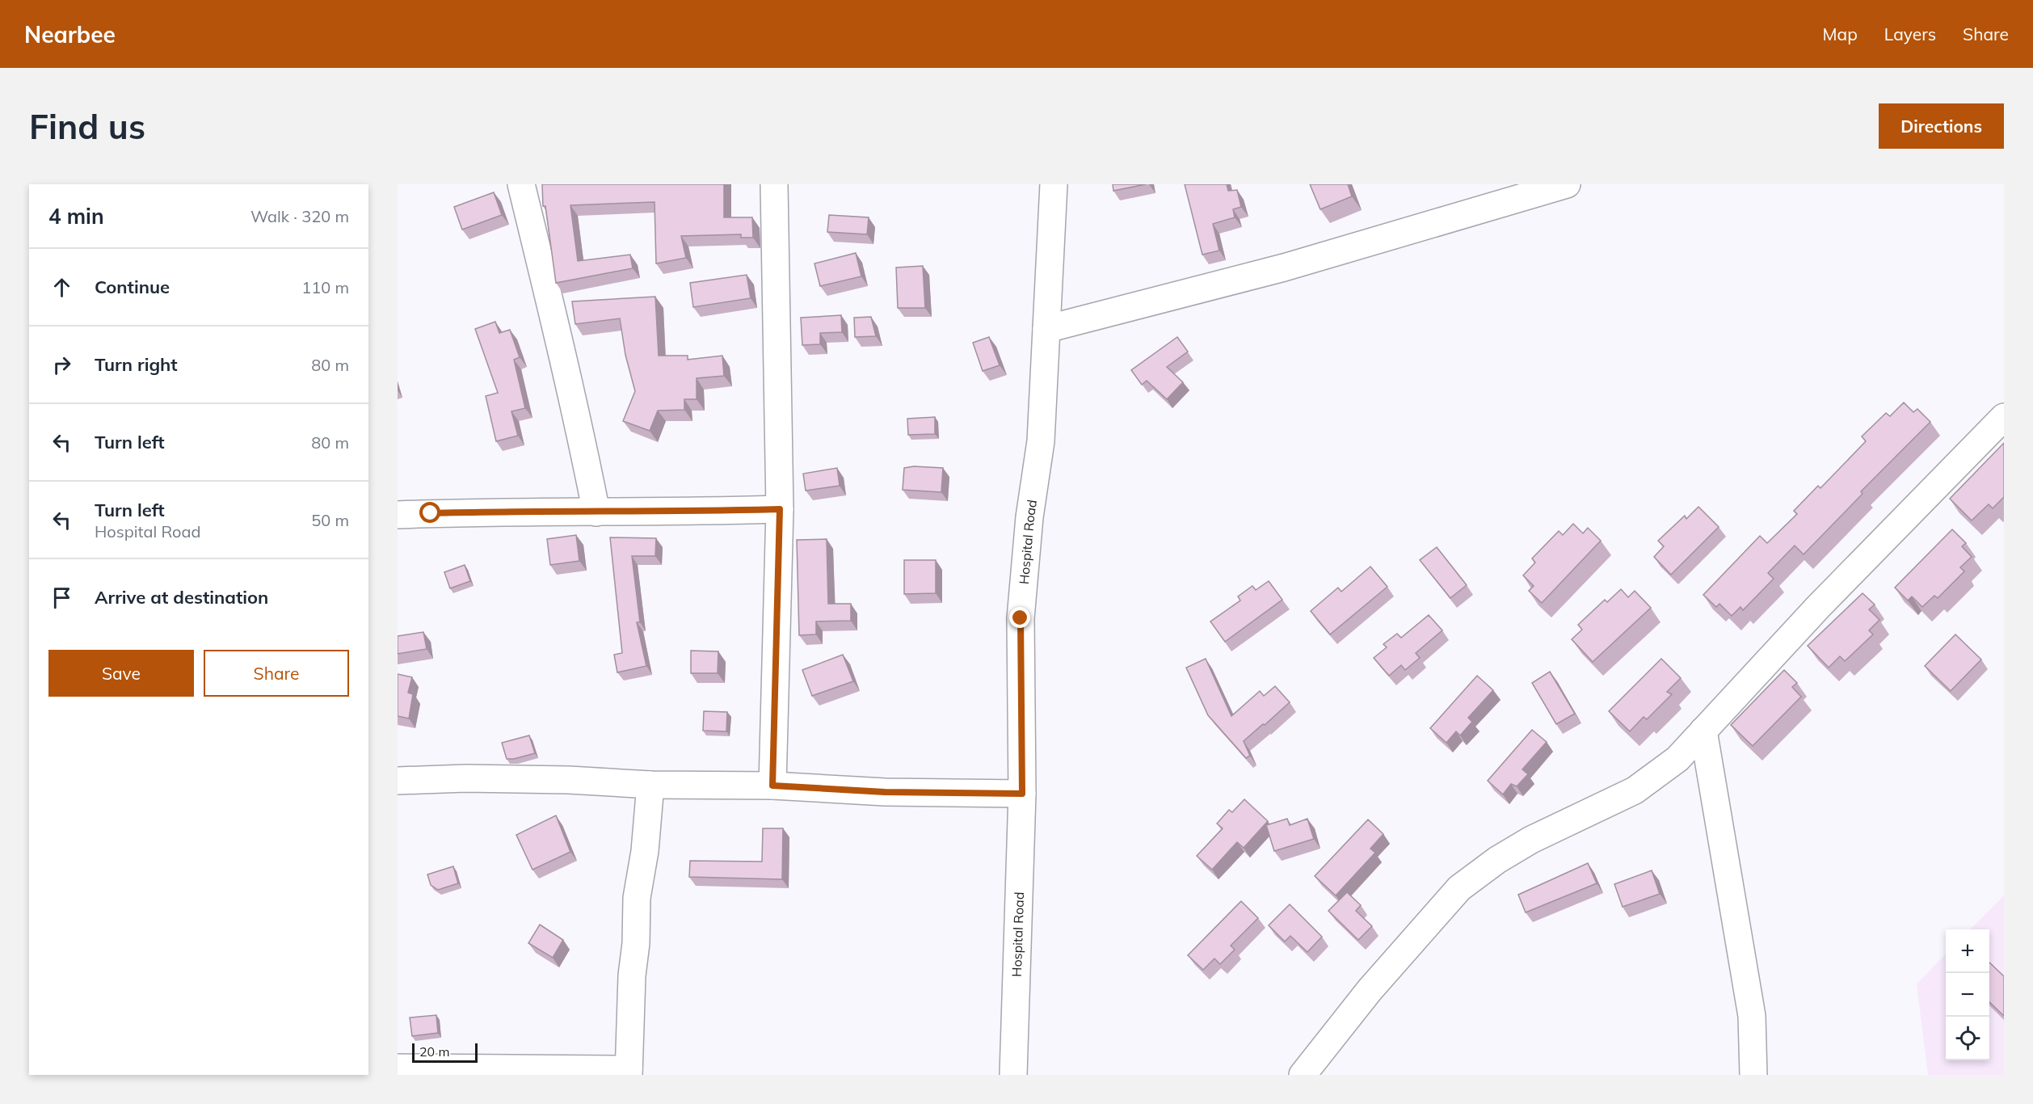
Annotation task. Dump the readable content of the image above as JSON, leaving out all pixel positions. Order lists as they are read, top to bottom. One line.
{"streets":{"street":["Hospital Road"]},"scale_bar":"20 m","page":{"header":"Nearbee","nav":["Map","Layers","Share"],"buttons":["Directions",["Save","Share"]],"title":"Find us","heading":["4 min","Walk · 320 m"],"list":[["Continue","110 m"],["Turn right","80 m"],["Turn left","80 m"],["Turn left","Hospital Road","50 m"],"Arrive at destination"],"map_buttons":["+","−"],"scale":"20 m"}}
